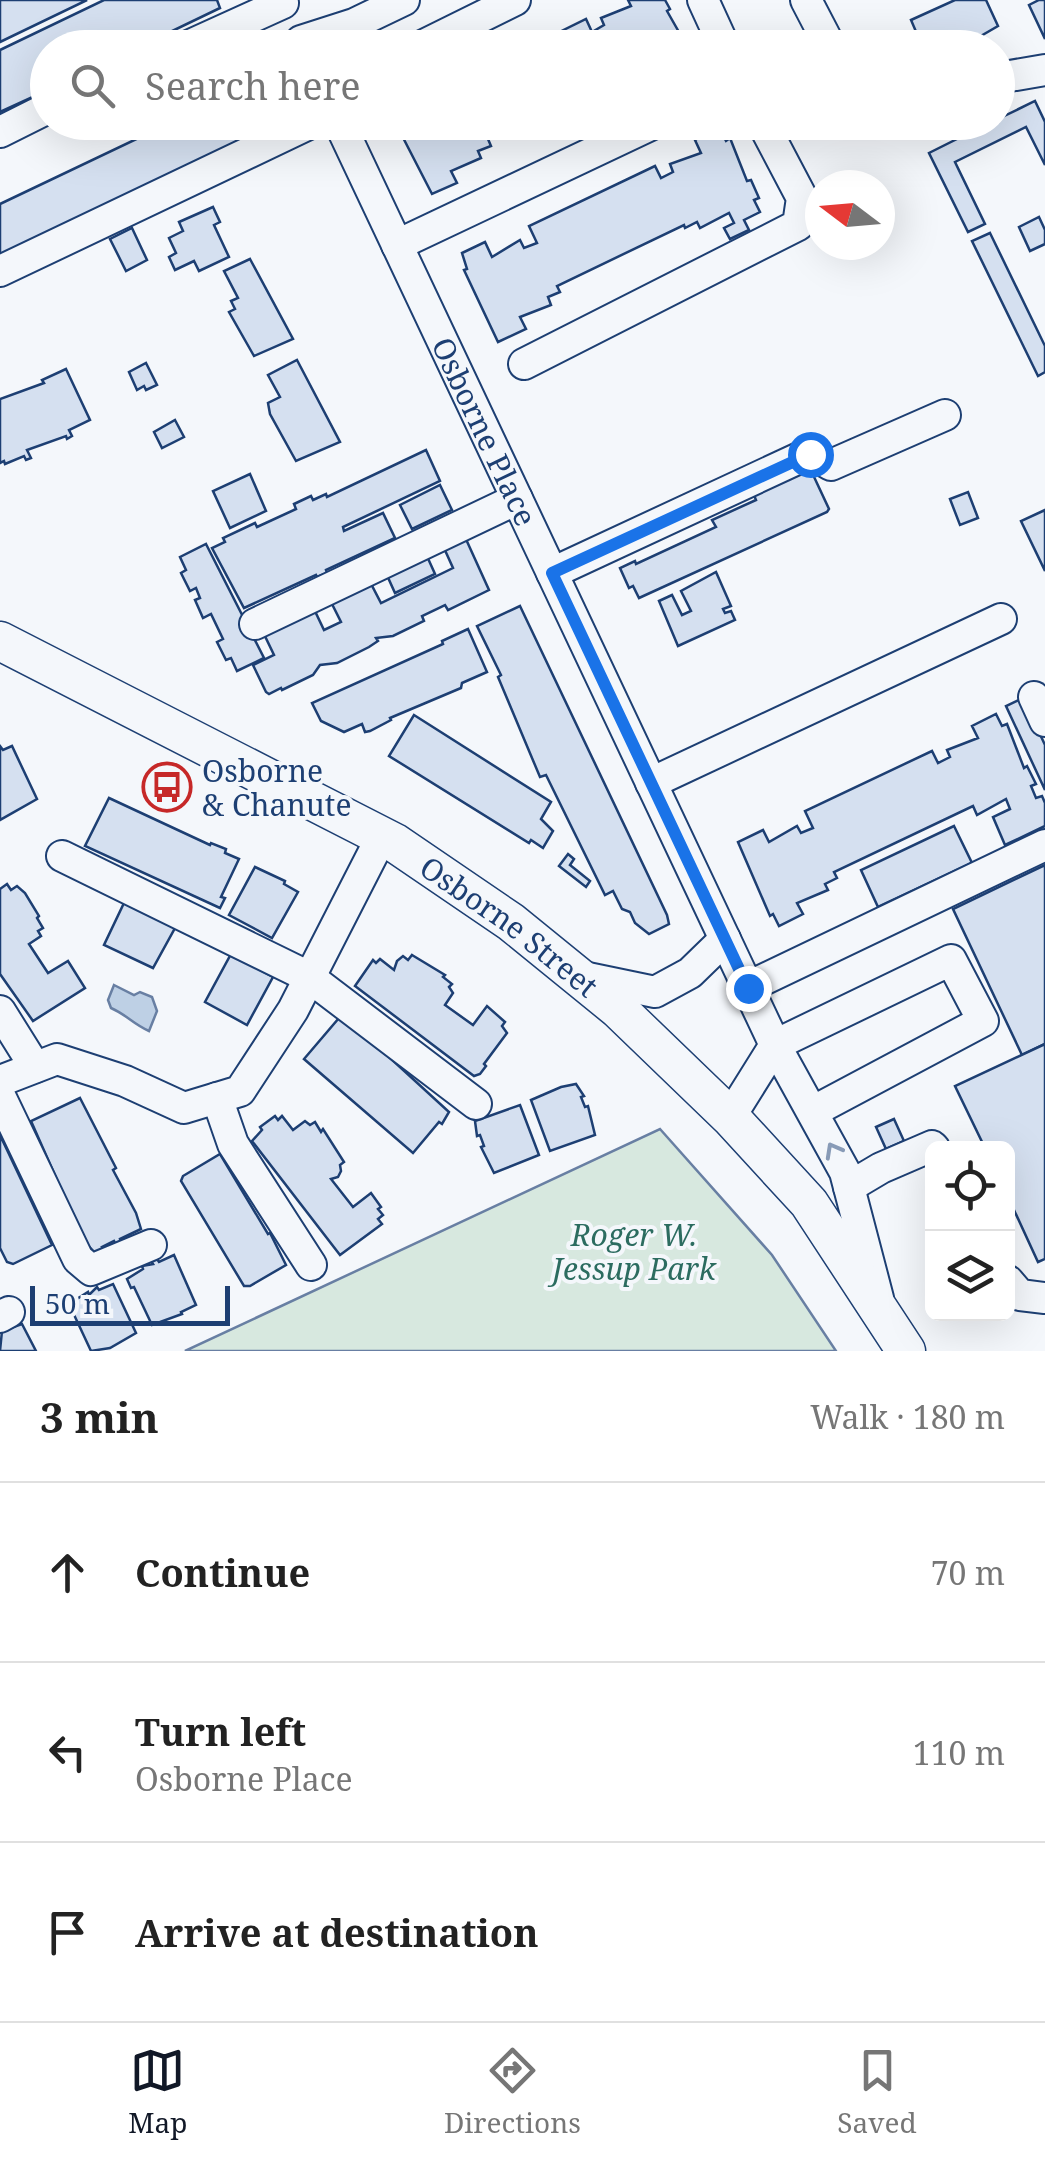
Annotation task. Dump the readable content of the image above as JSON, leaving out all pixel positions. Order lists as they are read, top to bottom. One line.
{"streets":{"main road":["Osborne Street"],"street":["Osborne Place"]},"crossings":[["Osborne Place","Osborne Street"]],"parks":["Roger W. Jessup Park"],"places":{"bus stop":["Osborne & Chanute"]},"scale_bar":"50 m","north":"left","page":{"search":"Search here","scale":"50 m","heading":["3 min","Walk · 180 m"],"list":[["Continue","70 m"],["Turn left","Osborne Place","110 m"],"Arrive at destination"],"nav":["Map","Directions","Saved"]}}
